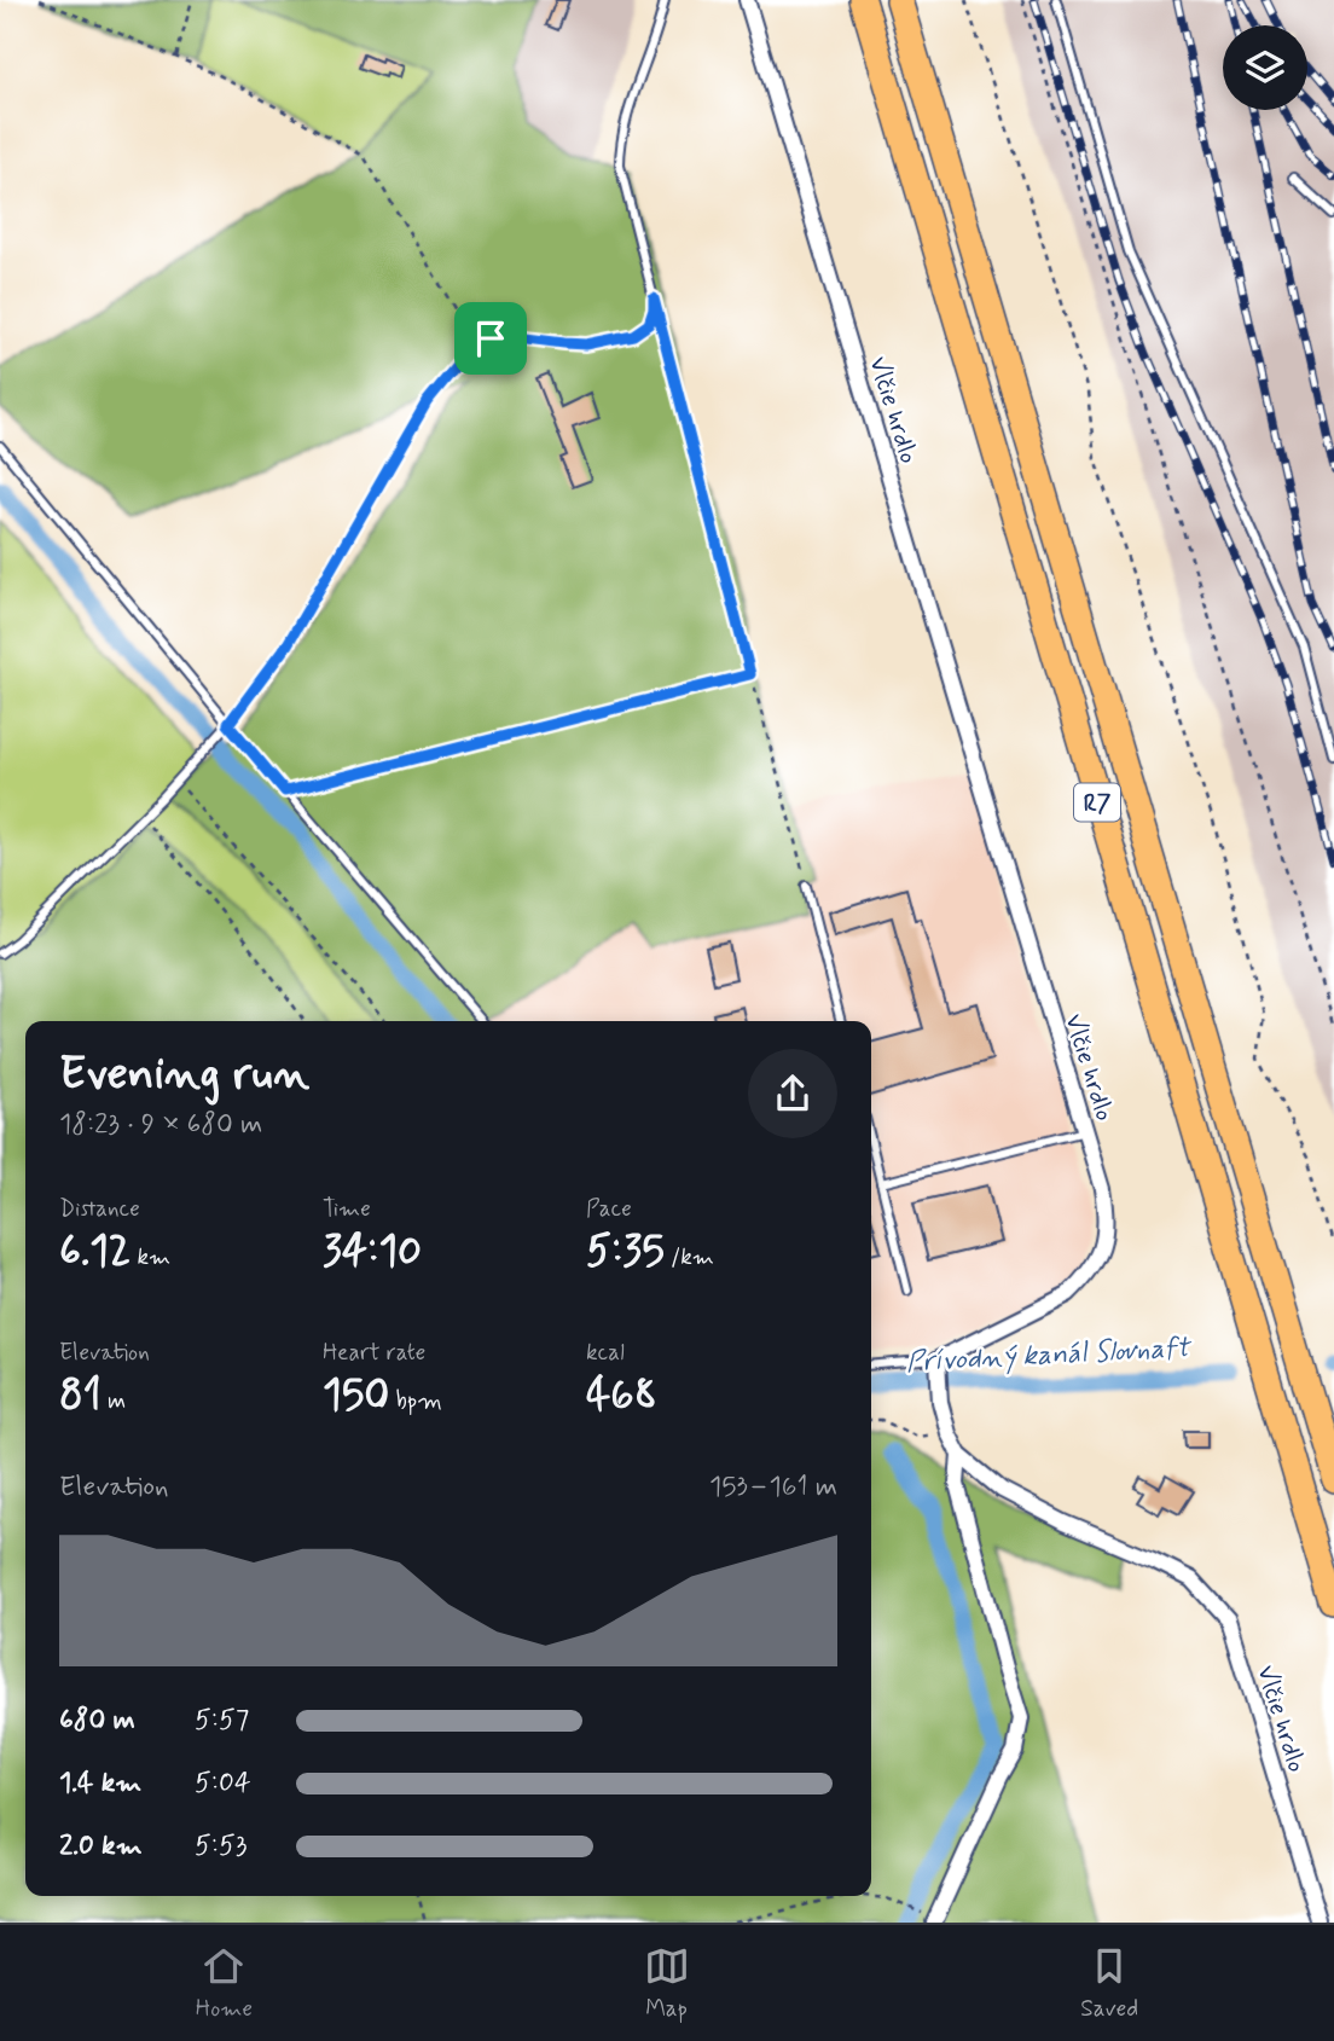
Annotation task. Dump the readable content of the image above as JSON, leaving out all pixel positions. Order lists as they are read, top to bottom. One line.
{"streets":{"highway":["R7"],"street":["Vlčie hrdlo"]},"water":["Prívodný kanál Slovnaft"],"page":{"heading":["Evening run","18:23 · 9 × 680 m"],"stats":[["Distance","6.12 km"],["Time","34:10"],["Pace","5:35 /km"],["Elevation","81 m"],["Heart rate","150 bpm"],["kcal","468"]],"chart":["Elevation","153–161 m"],"list":[{"name":"680 m","note":"5:57"},{"name":"1.4 km","note":"5:04"},{"name":"2.0 km","note":"5:53"}],"tabs":["Home","Map","Saved"]}}
